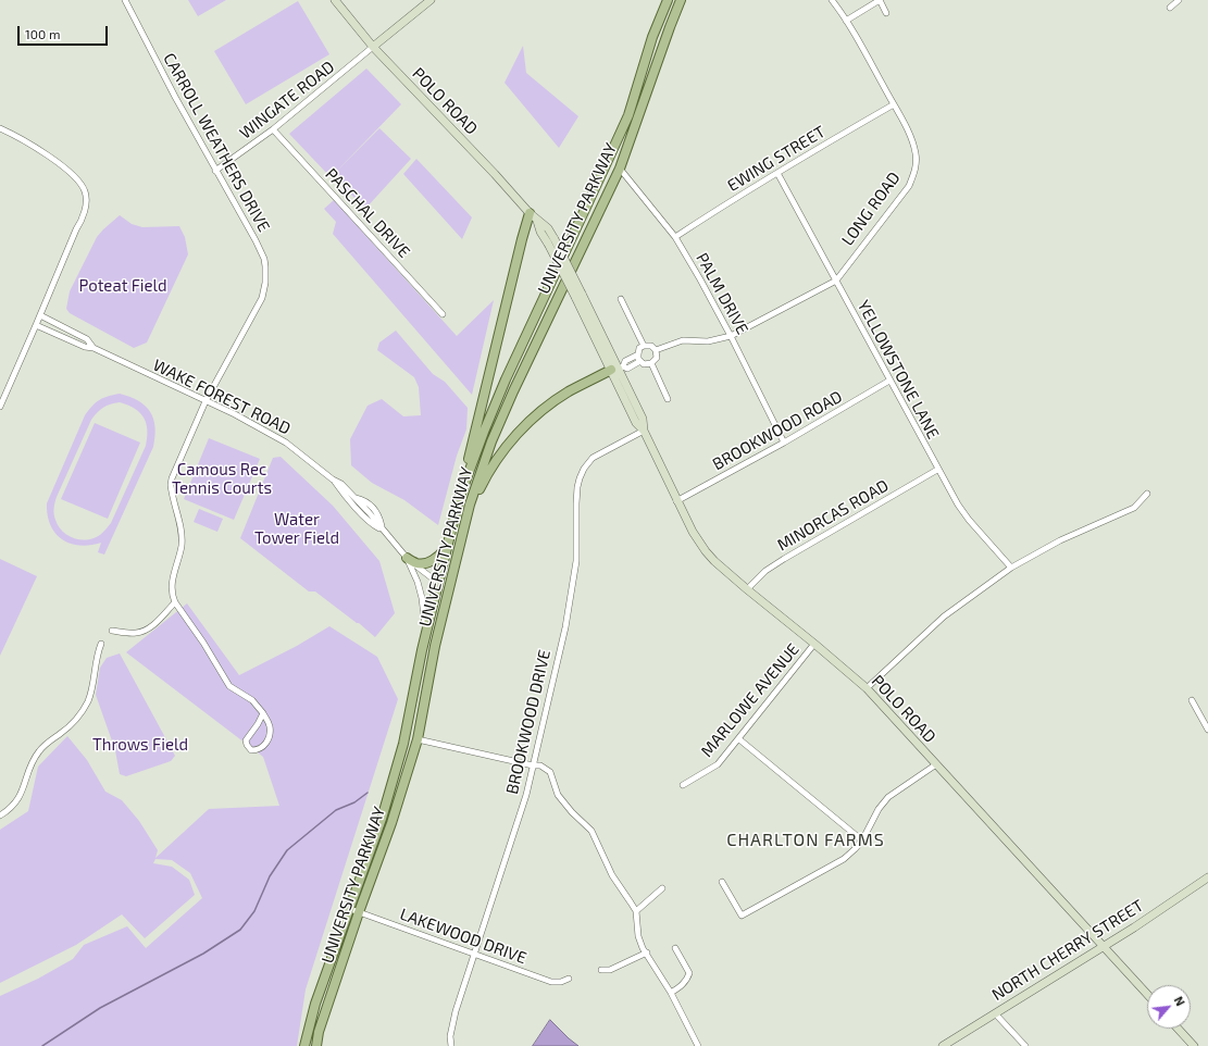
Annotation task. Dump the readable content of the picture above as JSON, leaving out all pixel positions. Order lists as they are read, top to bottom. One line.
{"streets":{"main road":["POLO ROAD","UNIVERSITY PARKWAY","NORTH CHERRY STREET"],"street":["WINGATE ROAD","CARROLL WEATHERS DRIVE","EWING STREET","LONG ROAD","PASCHAL DRIVE","PALM DRIVE","YELLOWSTONE LANE","WAKE FOREST ROAD","BROOKWOOD ROAD","MINORCAS ROAD","MARLOWE AVENUE","BROOKWOOD DRIVE","LAKEWOOD DRIVE"]},"crossings":[["WINGATE ROAD","POLO ROAD"],["WINGATE ROAD","CARROLL WEATHERS DRIVE"],["WINGATE ROAD","PASCHAL DRIVE"],["POLO ROAD","BROOKWOOD ROAD"],["POLO ROAD","MINORCAS ROAD"],["POLO ROAD","MARLOWE AVENUE"],["POLO ROAD","BROOKWOOD DRIVE"],["POLO ROAD","NORTH CHERRY STREET"],["CARROLL WEATHERS DRIVE","WAKE FOREST ROAD"],["EWING STREET","LONG ROAD"],["EWING STREET","PALM DRIVE"],["EWING STREET","YELLOWSTONE LANE"],["LONG ROAD","PALM DRIVE"],["LONG ROAD","YELLOWSTONE LANE"],["UNIVERSITY PARKWAY","PALM DRIVE"],["UNIVERSITY PARKWAY","WAKE FOREST ROAD"],["UNIVERSITY PARKWAY","LAKEWOOD DRIVE"],["PALM DRIVE","BROOKWOOD ROAD"],["YELLOWSTONE LANE","BROOKWOOD ROAD"],["YELLOWSTONE LANE","MINORCAS ROAD"],["BROOKWOOD DRIVE","LAKEWOOD DRIVE"]],"districts":["CHARLTON FARMS"],"parks":["Poteat Field","Camous Rec Tennis Courts","Water Tower Field","Throws Field"],"scale_bar":"100 m","north":"top right"}
